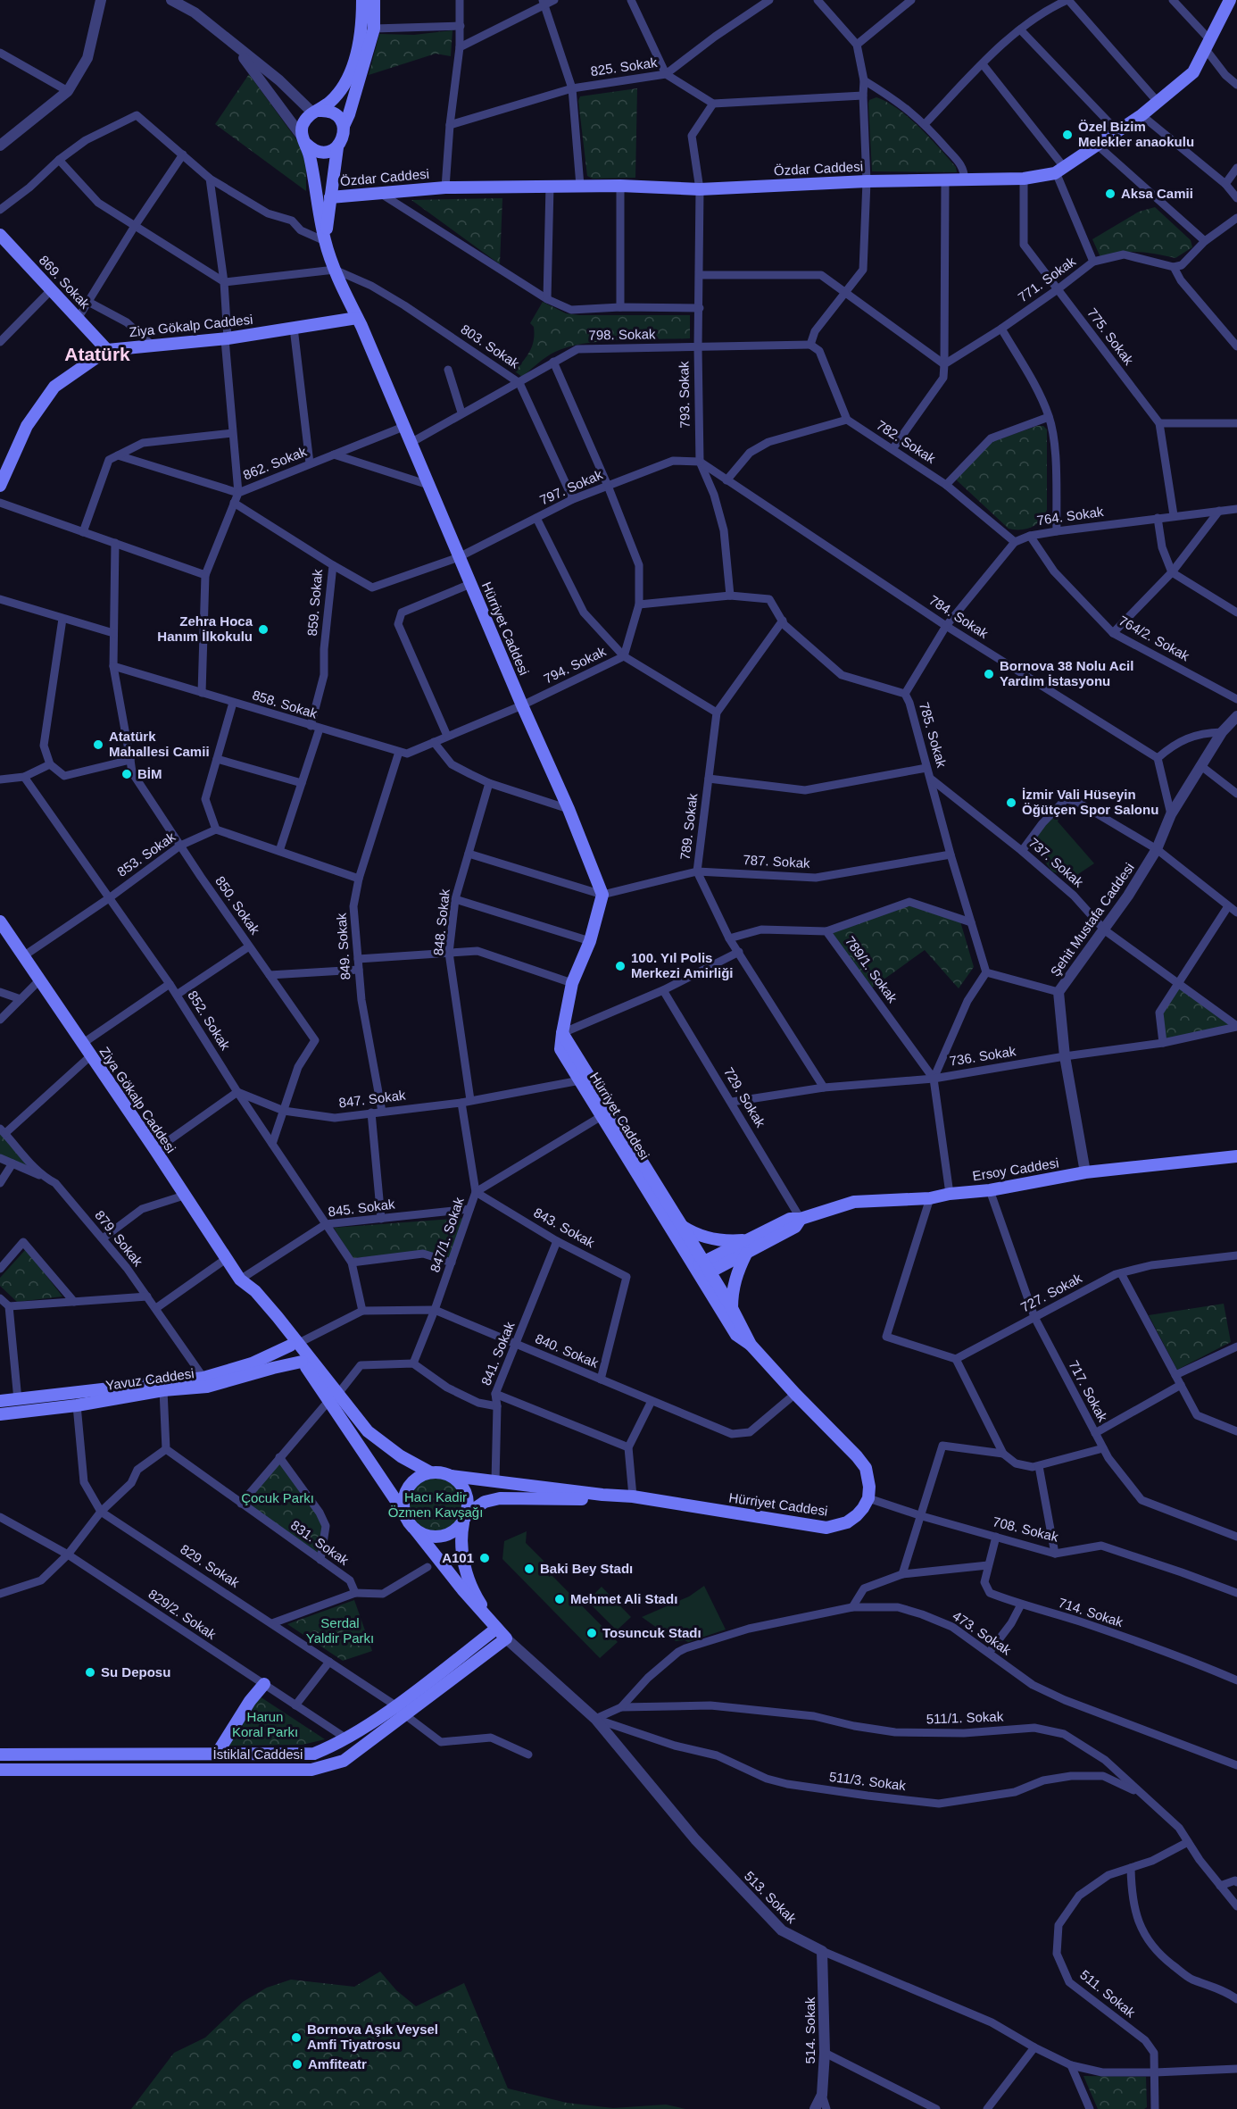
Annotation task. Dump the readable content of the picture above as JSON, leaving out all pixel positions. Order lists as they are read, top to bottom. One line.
{"streets":{"main road":["Özdar Caddesi","869. Sokak","Ziya Gökalp Caddesi","Hürriyet Caddesi","Ersoy Caddesi","Yavuz Caddesi","İstiklal Caddesi"],"street":["825. Sokak","771. Sokak","798. Sokak","775. Sokak","803. Sokak","793. Sokak","782. Sokak","862. Sokak","797. Sokak","764. Sokak","859. Sokak","784. Sokak","764/2. Sokak","794. Sokak","858. Sokak","785. Sokak","789. Sokak","853. Sokak","787. Sokak","737. Sokak","850. Sokak","Şehit Mustafa Caddesi","848. Sokak","849. Sokak","789/1. Sokak","852. Sokak","736. Sokak","729. Sokak","847. Sokak","845. Sokak","843. Sokak","847/1. Sokak","879. Sokak","727. Sokak","840. Sokak","841. Sokak","717. Sokak","708. Sokak","831. Sokak","829. Sokak","714. Sokak","829/2. Sokak","473. Sokak","511/1. Sokak","511/3. Sokak","513. Sokak","511. Sokak","514. Sokak"]},"crossings":[["825. Sokak","793. Sokak"],["Özdar Caddesi","775. Sokak"],["Özdar Caddesi","793. Sokak"],["Özdar Caddesi","Hürriyet Caddesi"],["771. Sokak","775. Sokak"],["869. Sokak","Ziya Gökalp Caddesi"],["Ziya Gökalp Caddesi","Hürriyet Caddesi"],["Ziya Gökalp Caddesi","853. Sokak"],["Ziya Gökalp Caddesi","845. Sokak"],["Ziya Gökalp Caddesi","840. Sokak"],["Ziya Gökalp Caddesi","Yavuz Caddesi"],["798. Sokak","803. Sokak"],["798. Sokak","793. Sokak"],["798. Sokak","Hürriyet Caddesi"],["798. Sokak","794. Sokak"],["775. Sokak","764. Sokak"],["803. Sokak","797. Sokak"],["803. Sokak","Hürriyet Caddesi"],["793. Sokak","797. Sokak"],["793. Sokak","784. Sokak"],["793. Sokak","785. Sokak"],["782. Sokak","764. Sokak"],["862. Sokak","859. Sokak"],["862. Sokak","Hürriyet Caddesi"],["862. Sokak","858. Sokak"],["797. Sokak","859. Sokak"],["797. Sokak","784. Sokak"],["797. Sokak","Hürriyet Caddesi"],["797. Sokak","794. Sokak"],["764. Sokak","784. Sokak"],["764. Sokak","764/2. Sokak"],["764. Sokak","785. Sokak"],["859. Sokak","858. Sokak"],["Hürriyet Caddesi","794. Sokak"],["Hürriyet Caddesi","787. Sokak"],["Hürriyet Caddesi","847. Sokak"],["Hürriyet Caddesi","Ersoy Caddesi"],["Hürriyet Caddesi","847/1. Sokak"],["Hürriyet Caddesi","840. Sokak"],["Hürriyet Caddesi","708. Sokak"],["794. Sokak","785. Sokak"],["858. Sokak","849. Sokak"],["785. Sokak","789. Sokak"],["785. Sokak","787. Sokak"],["785. Sokak","737. Sokak"],["789. Sokak","787. Sokak"],["789. Sokak","789/1. Sokak"],["789. Sokak","736. Sokak"],["853. Sokak","850. Sokak"],["853. Sokak","852. Sokak"],["737. Sokak","Şehit Mustafa Caddesi"],["737. Sokak","736. Sokak"],["850. Sokak","852. Sokak"],["850. Sokak","847. Sokak"],["Şehit Mustafa Caddesi","736. Sokak"],["Şehit Mustafa Caddesi","Ersoy Caddesi"],["848. Sokak","847. Sokak"],["849. Sokak","847. Sokak"],["789/1. Sokak","736. Sokak"],["852. Sokak","847. Sokak"],["852. Sokak","845. Sokak"],["852. Sokak","840. Sokak"],["736. Sokak","729. Sokak"],["729. Sokak","Ersoy Caddesi"],["Ersoy Caddesi","717. Sokak"],["845. Sokak","847/1. Sokak"],["843. Sokak","847/1. Sokak"],["843. Sokak","840. Sokak"],["843. Sokak","841. Sokak"],["847/1. Sokak","840. Sokak"],["879. Sokak","Yavuz Caddesi"],["727. Sokak","717. Sokak"],["840. Sokak","841. Sokak"],["840. Sokak","Yavuz Caddesi"],["Yavuz Caddesi","829. Sokak"],["708. Sokak","714. Sokak"],["829. Sokak","İstiklal Caddesi"],["829/2. Sokak","İstiklal Caddesi"],["473. Sokak","511/1. Sokak"],["473. Sokak","511/3. Sokak"],["473. Sokak","513. Sokak"],["511/1. Sokak","511/3. Sokak"],["511/1. Sokak","511. Sokak"],["İstiklal Caddesi","513. Sokak"],["511/3. Sokak","513. Sokak"],["513. Sokak","511. Sokak"],["513. Sokak","514. Sokak"]],"districts":["Atatürk"],"parks":["Hacı Kadir Özmen Kavşağı","Çocuk Parkı","Serdal Yaldir Parkı","Harun Koral Parkı"],"places":["Özel Bizim Melekler anaokulu","Aksa Camii","Zehra Hoca Hanım İlkokulu","Bornova 38 Nolu Acil Yardım İstasyonu","Atatürk Mahallesi Camii","BİM","İzmir Vali Hüseyin Öğütçen Spor Salonu","100. Yıl Polis Merkezi Amirliği","A101","Baki Bey Stadı","Mehmet Ali Stadı","Tosuncuk Stadı","Su Deposu","Bornova Aşık Veysel Amfi Tiyatrosu","Amfiteatr"]}
